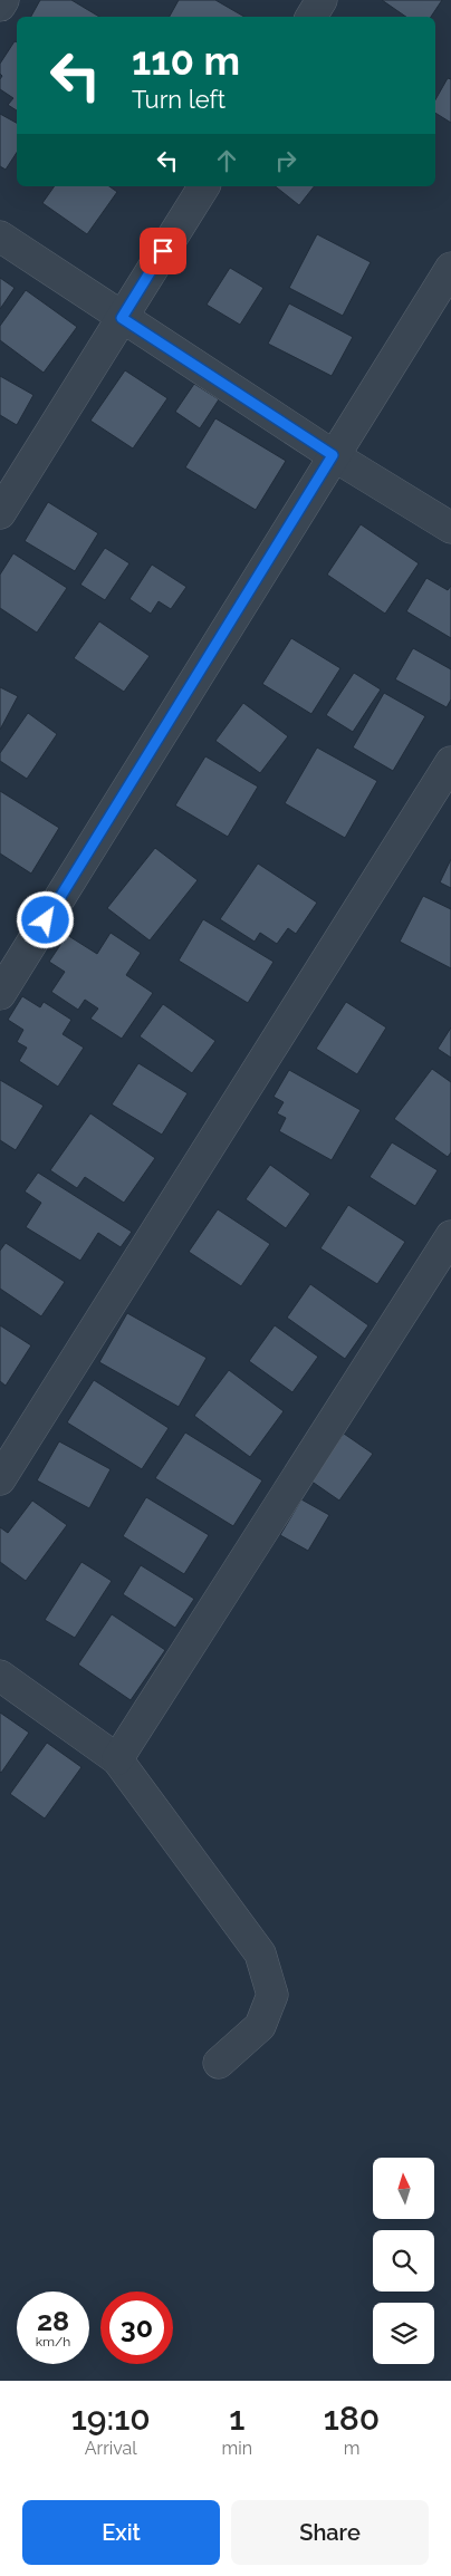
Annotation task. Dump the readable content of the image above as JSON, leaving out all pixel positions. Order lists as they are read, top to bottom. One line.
{"north":"top","page":{"turn":["110 m","Turn left"],"speed":"28 km/h","limit":"30","eta":["19:10","Arrival","1","min","180","m"],"buttons":["Exit","Share"]}}
